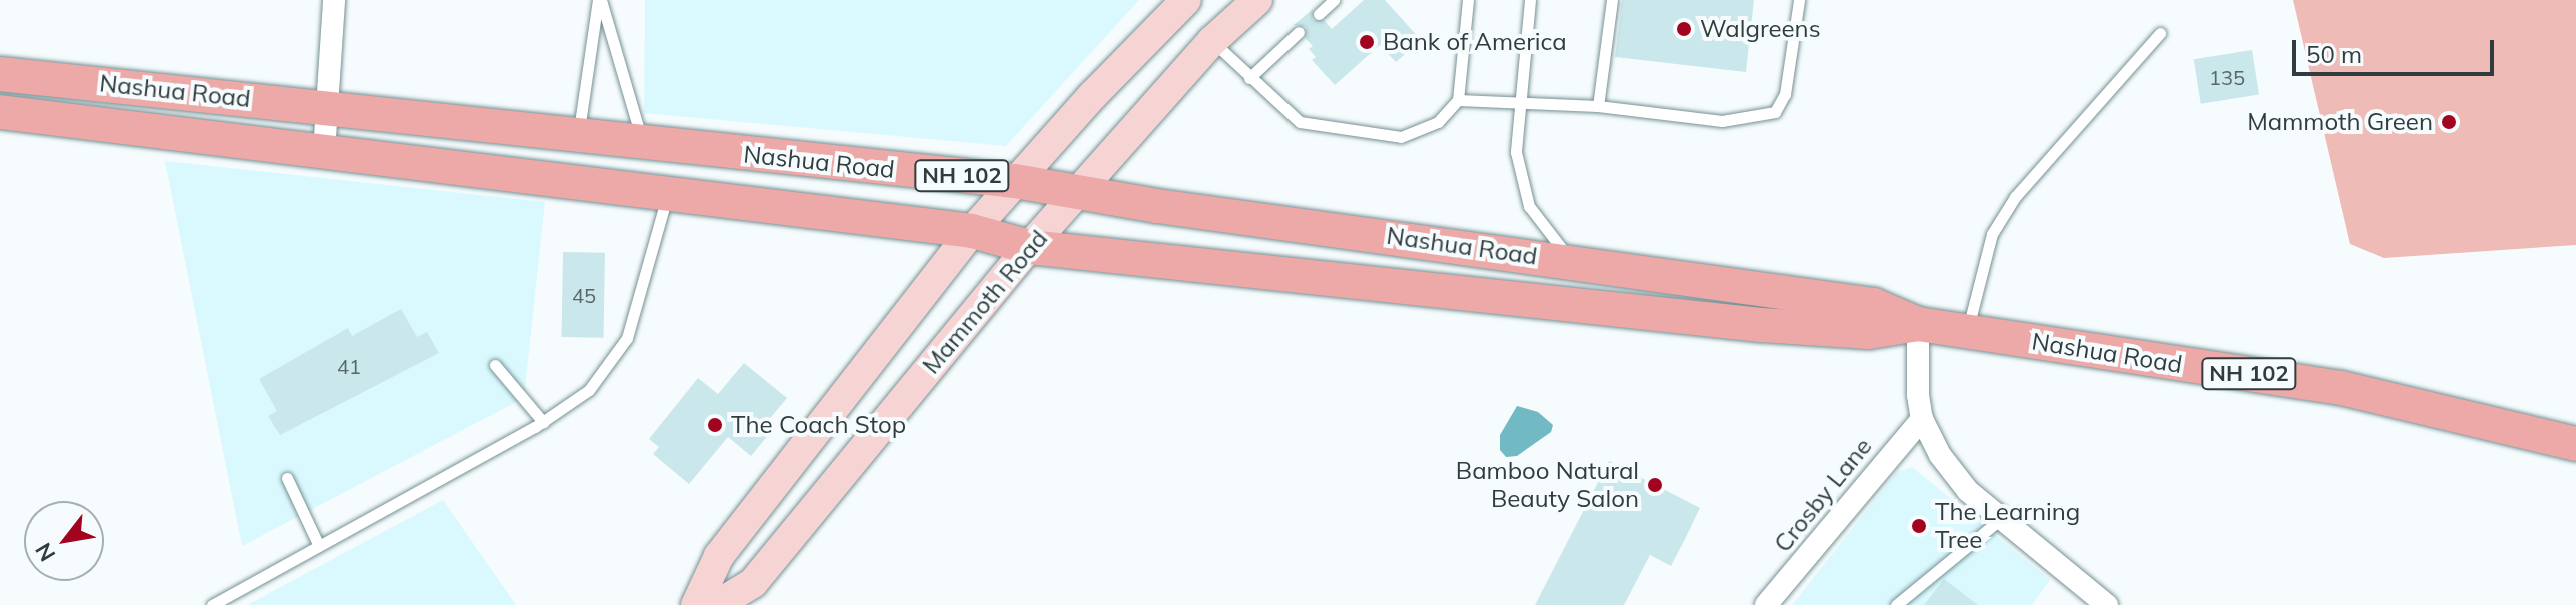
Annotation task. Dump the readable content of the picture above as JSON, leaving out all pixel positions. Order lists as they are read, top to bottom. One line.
{"streets":{"main road":["Nashua Road","NH 102","Mammoth Road"],"street":["Crosby Lane"]},"crossings":[["Nashua Road","Mammoth Road"]],"places":["Walgreens","Bank of America","Mammoth Green","The Coach Stop","Bamboo Natural Beauty Salon","The Learning Tree"],"house_numbers":["135","45","41"],"scale_bar":"50 m","north":"bottom left"}
